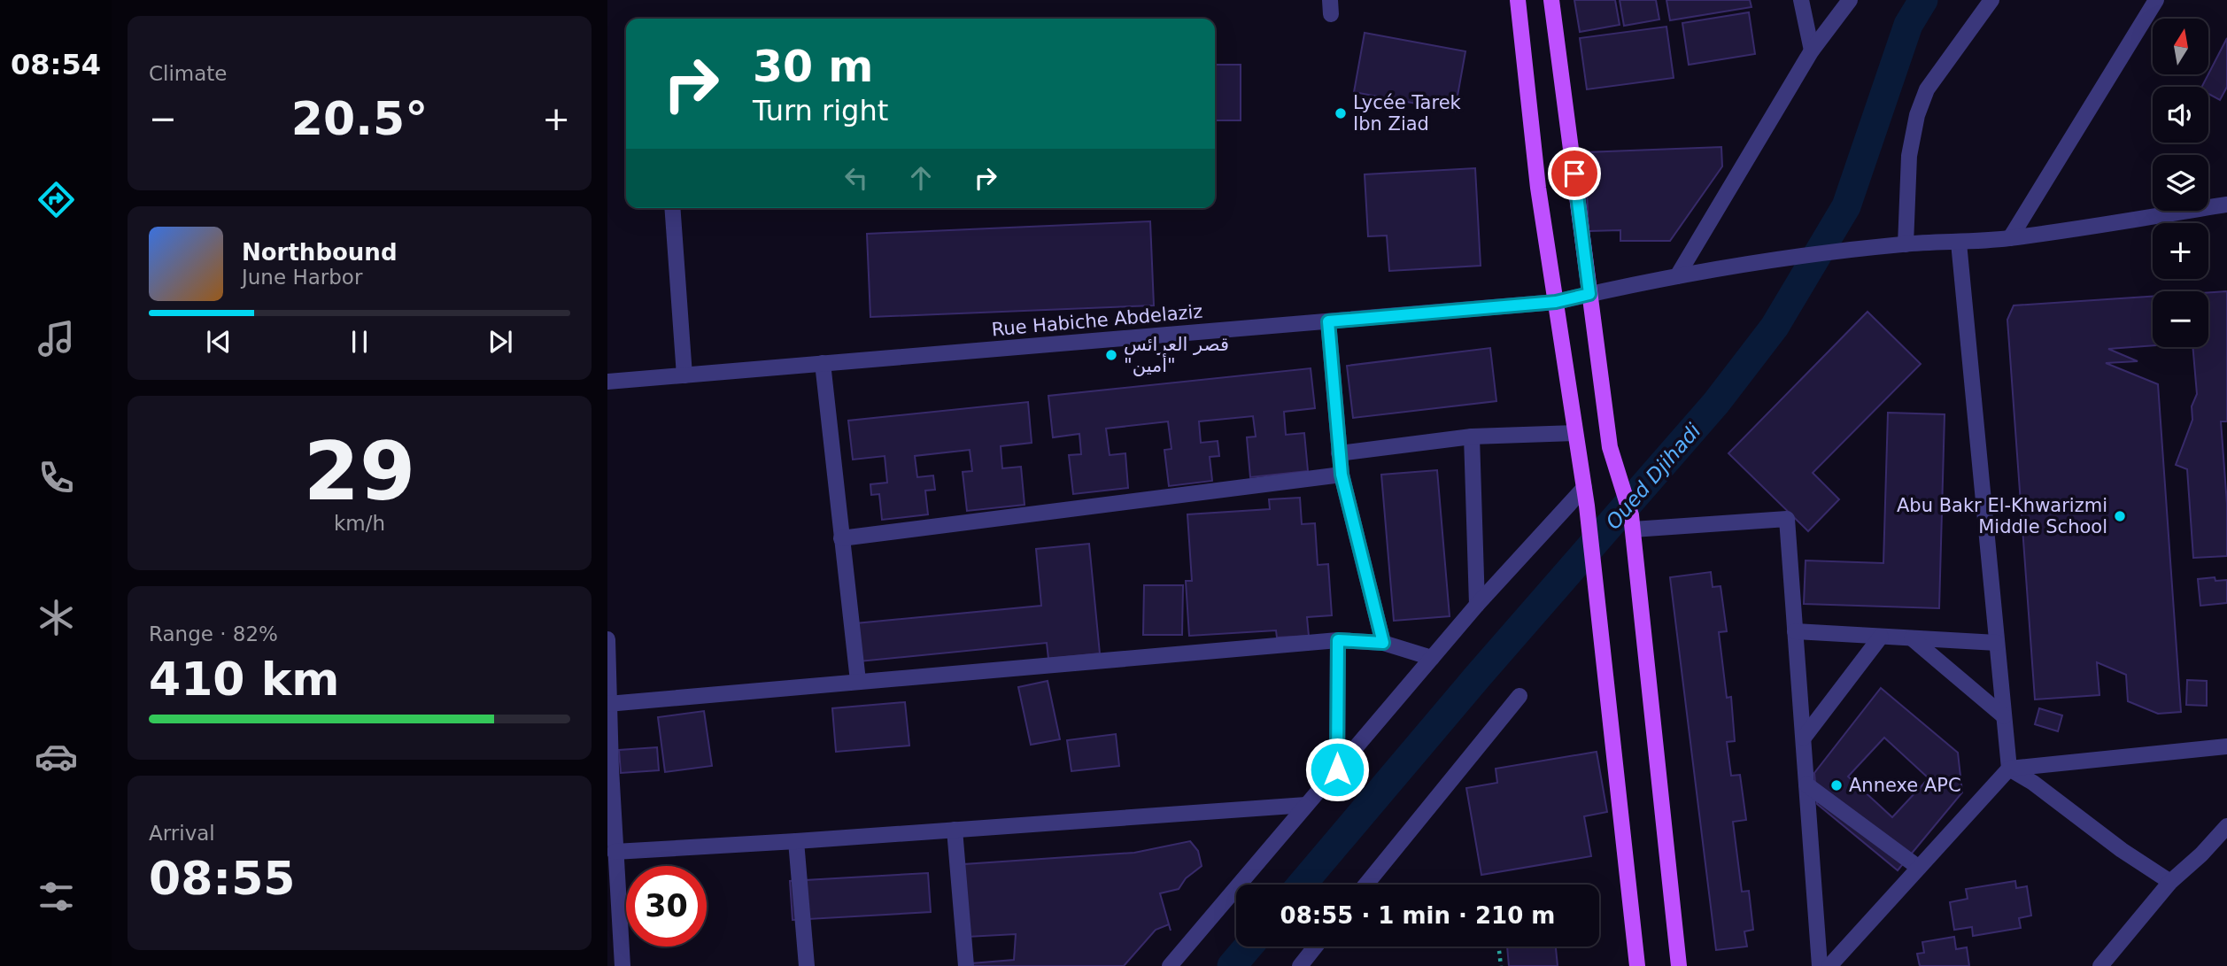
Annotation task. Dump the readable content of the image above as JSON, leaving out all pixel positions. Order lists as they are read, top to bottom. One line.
{"streets":{"street":["Rue Habiche Abdelaziz"]},"water":["Oued Djihadi"],"places":["Lycée Tarek Ibn Ziad","قصر العرائس \"أمين\"","Abu Bakr El-Khwarizmi Middle School","Annexe APC"],"north":"top","page":{"tabs":"08:54","tile":["Climate",["29","km/h"],["Range · 82%","410 km"],["Arrival","08:55"]],"map_buttons":["+","−"],"turn":["30 m","Turn right"],"heat":["−","20.5°","+"],"song":["Northbound","June Harbor"],"limit":"30","trip":"08:55 · 1 min · 210 m"}}
